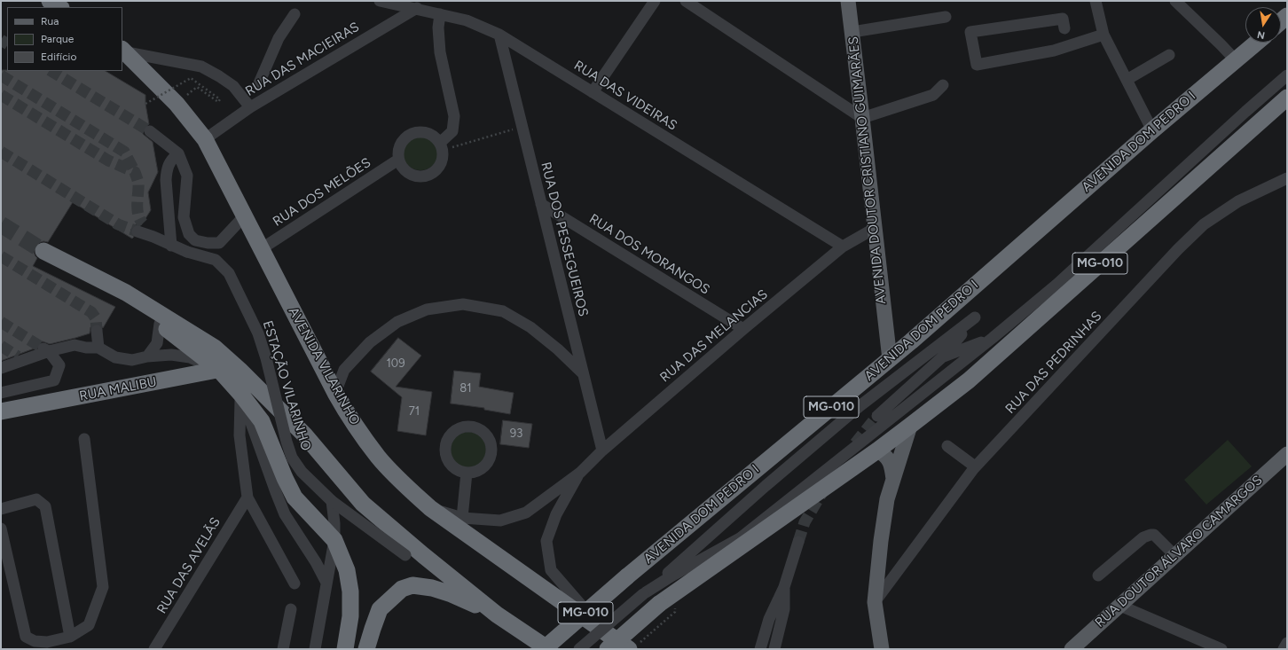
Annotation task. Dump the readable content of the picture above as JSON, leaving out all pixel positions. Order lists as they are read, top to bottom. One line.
{"streets":{"highway":["AVENIDA DOM PEDRO I","MG-010","AVENIDA VILARINHO","RUA MALIBU"],"main road":["AVENIDA DOUTOR CRISTIANO GUIMARÃES","RUA DOUTOR ÁLVARO CAMARGOS"],"street":["RUA DAS MACIEIRAS","RUA DAS VIDEIRAS","RUA DOS MELÕES","RUA DOS PESSEGUEIROS","RUA DOS MORANGOS","RUA DAS MELANCIAS","RUA DAS PEDRINHAS","ESTAÇÃO VILARINHO","RUA DAS AVELÃS"]},"crossings":[["RUA DAS MACIEIRAS","RUA DAS VIDEIRAS"],["RUA DAS MACIEIRAS","AVENIDA VILARINHO"],["RUA DAS VIDEIRAS","RUA DOS PESSEGUEIROS"],["RUA DAS VIDEIRAS","RUA DAS MELANCIAS"],["AVENIDA DOM PEDRO I","AVENIDA DOUTOR CRISTIANO GUIMARÃES"],["AVENIDA DOUTOR CRISTIANO GUIMARÃES","RUA DAS MELANCIAS"],["RUA DOS MELÕES","AVENIDA VILARINHO"],["RUA DOS PESSEGUEIROS","RUA DOS MORANGOS"],["RUA DOS PESSEGUEIROS","RUA DAS MELANCIAS"],["RUA DOS MORANGOS","RUA DAS MELANCIAS"],["RUA DAS MELANCIAS","AVENIDA VILARINHO"]],"house_numbers":["109","81","71","93"],"legend":["Rua","Parque","Edifício"],"north":"bottom"}
